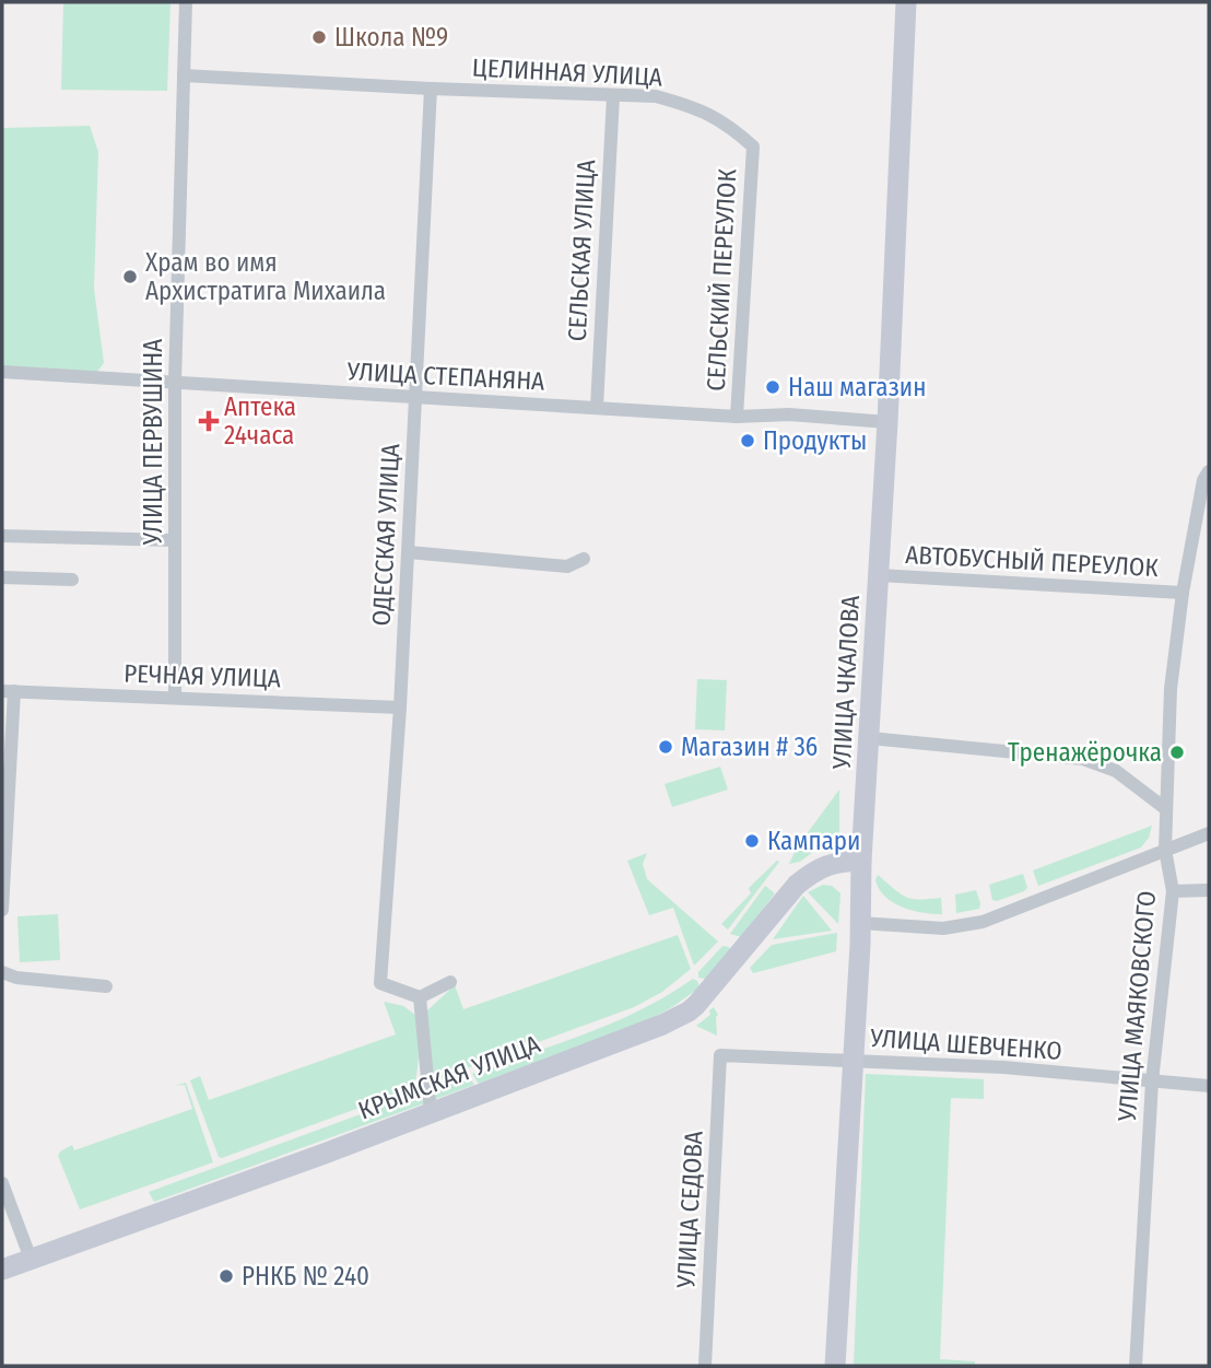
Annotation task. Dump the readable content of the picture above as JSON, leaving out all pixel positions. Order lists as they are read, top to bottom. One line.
{"streets":{"main road":["УЛИЦА ЧКАЛОВА","КРЫМСКАЯ УЛИЦА"],"street":["ЦЕЛИННАЯ УЛИЦА","СЕЛЬСКАЯ УЛИЦА","СЕЛЬСКИЙ ПЕРЕУЛОК","УЛИЦА СТЕПАНЯНА","УЛИЦА ПЕРВУШИНА","ОДЕССКАЯ УЛИЦА","АВТОБУСНЫЙ ПЕРЕУЛОК","РЕЧНАЯ УЛИЦА","УЛИЦА МАЯКОВСКОГО","УЛИЦА ШЕВЧЕНКО","УЛИЦА СЕДОВА"]},"crossings":[["ЦЕЛИННАЯ УЛИЦА","СЕЛЬСКАЯ УЛИЦА"],["ЦЕЛИННАЯ УЛИЦА","СЕЛЬСКИЙ ПЕРЕУЛОК"],["ЦЕЛИННАЯ УЛИЦА","УЛИЦА ПЕРВУШИНА"],["ЦЕЛИННАЯ УЛИЦА","ОДЕССКАЯ УЛИЦА"],["СЕЛЬСКАЯ УЛИЦА","УЛИЦА СТЕПАНЯНА"],["СЕЛЬСКИЙ ПЕРЕУЛОК","УЛИЦА СТЕПАНЯНА"],["УЛИЦА СТЕПАНЯНА","УЛИЦА ПЕРВУШИНА"],["УЛИЦА СТЕПАНЯНА","ОДЕССКАЯ УЛИЦА"],["УЛИЦА СТЕПАНЯНА","УЛИЦА ЧКАЛОВА"],["УЛИЦА ПЕРВУШИНА","РЕЧНАЯ УЛИЦА"],["ОДЕССКАЯ УЛИЦА","РЕЧНАЯ УЛИЦА"],["АВТОБУСНЫЙ ПЕРЕУЛОК","УЛИЦА ЧКАЛОВА"],["АВТОБУСНЫЙ ПЕРЕУЛОК","УЛИЦА МАЯКОВСКОГО"],["УЛИЦА ЧКАЛОВА","УЛИЦА ШЕВЧЕНКО"],["УЛИЦА ЧКАЛОВА","КРЫМСКАЯ УЛИЦА"],["УЛИЦА МАЯКОВСКОГО","УЛИЦА ШЕВЧЕНКО"],["УЛИЦА ШЕВЧЕНКО","УЛИЦА СЕДОВА"]],"places":{"other":["Школа №9","Храм во имя Архистратига Михаила","Наш магазин","Продукты","Магазин # 36","Тренажёрочка","Кампари","РНКБ № 240"],"health":["Аптека 24часа"]}}
